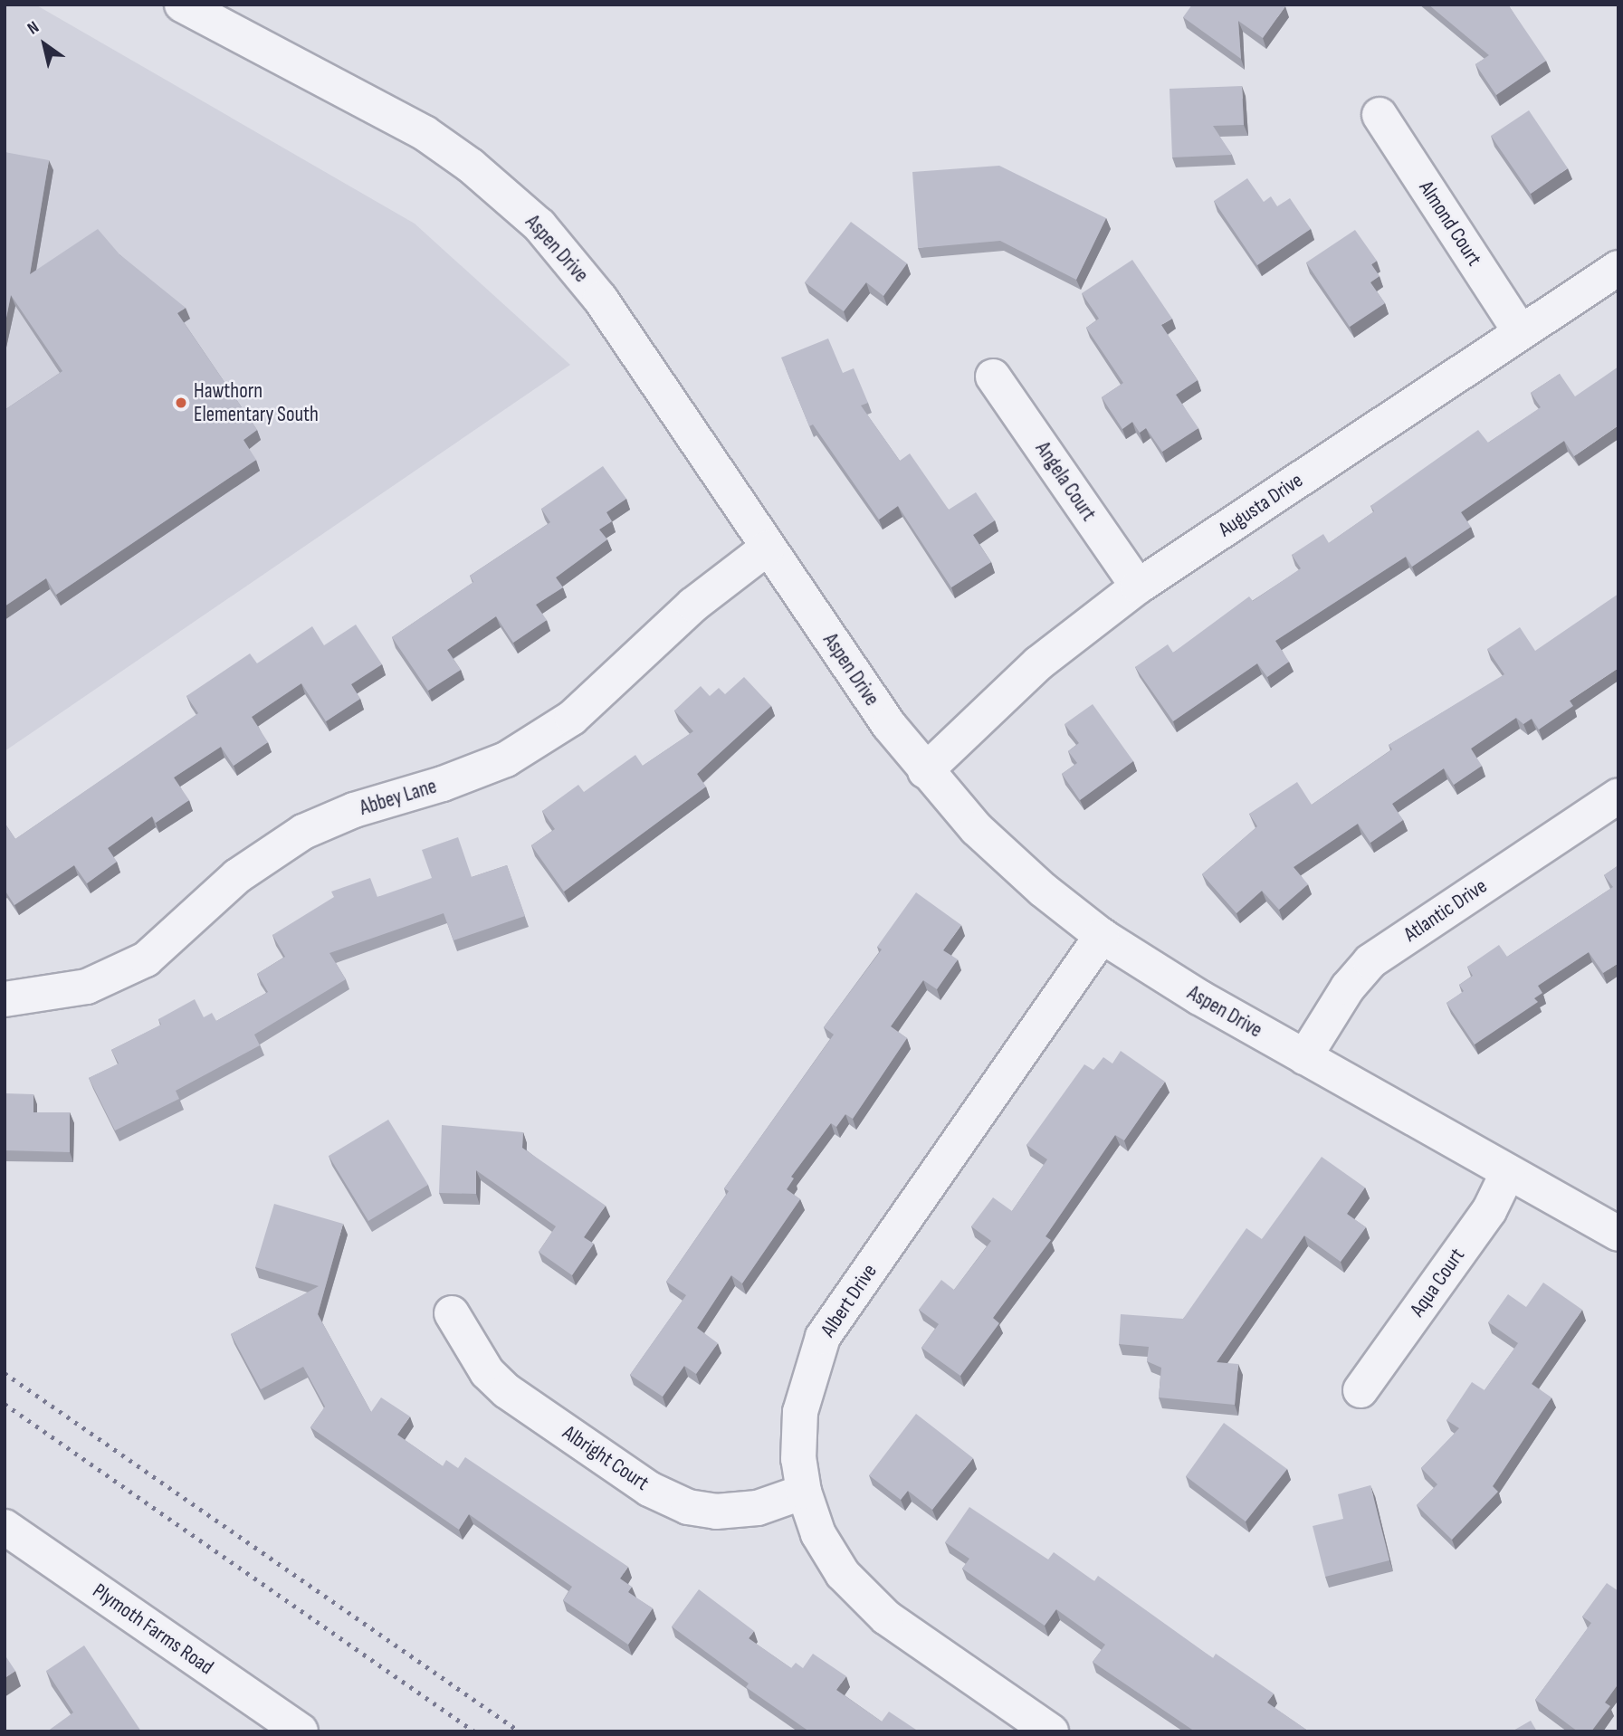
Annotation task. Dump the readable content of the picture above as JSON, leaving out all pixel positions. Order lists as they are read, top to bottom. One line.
{"streets":{"street":["Almond Court","Aspen Drive","Angela Court","Augusta Drive","Abbey Lane","Atlantic Drive","Aqua Court","Albert Drive","Albright Court","Plymoth Farms Road"]},"crossings":[["Almond Court","Augusta Drive"],["Aspen Drive","Augusta Drive"],["Aspen Drive","Abbey Lane"],["Aspen Drive","Atlantic Drive"],["Aspen Drive","Aqua Court"],["Aspen Drive","Albert Drive"],["Angela Court","Augusta Drive"],["Albert Drive","Albright Court"]],"places":["Hawthorn Elementary South"],"north":"top left"}
